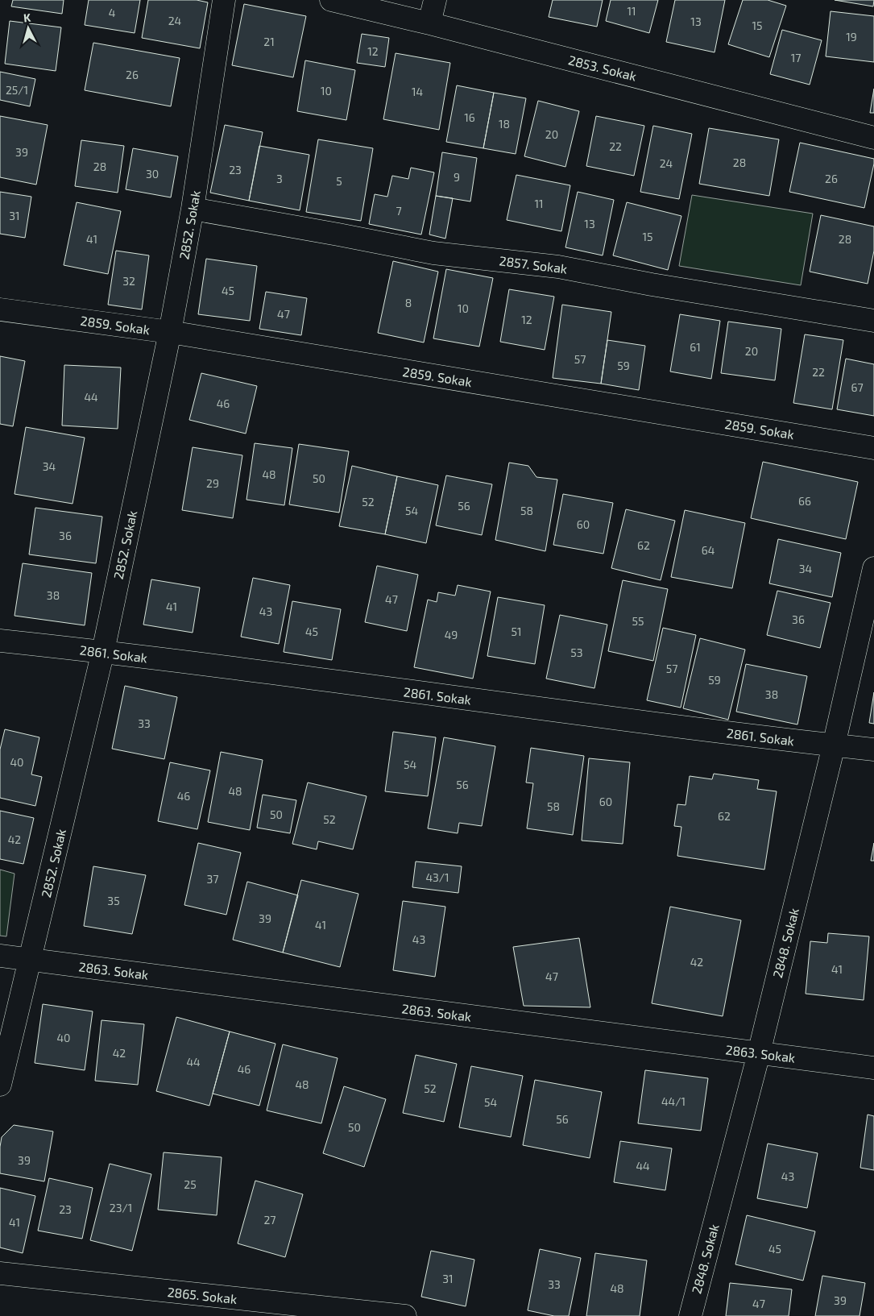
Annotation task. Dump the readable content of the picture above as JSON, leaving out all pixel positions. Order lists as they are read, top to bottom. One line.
{"streets":{"street":["2853. Sokak","2852. Sokak","2857. Sokak","2859. Sokak","2861. Sokak","2848. Sokak","2863. Sokak","2865. Sokak"]},"crossings":[["2852. Sokak","2857. Sokak"],["2852. Sokak","2859. Sokak"],["2852. Sokak","2861. Sokak"],["2852. Sokak","2863. Sokak"],["2861. Sokak","2848. Sokak"],["2848. Sokak","2863. Sokak"]],"house_numbers":["11","4","24","13","15","19","21","12","17","26","25/1","10","14","16","18","20","22","39","28","24","28","23","30","9","3","26","5","11","7","31","13","15","41","28","32","45","8","10","47","12","61","20","57","59","22","67","44","46","34","48","50","29","66","52","56","54","58","60","36","62","64","34","38","47","41","43","36","55","45","51","49","53","57","59","38","33","40","54","56","48","46","60","58","50","62","52","42","43/1","37","35","39","41","43","42","41","47","40","42","44","46","48","52","44/1","54","56","50","39","44","43","25","23/1","23","27","41","45","31","33","48","39","47"],"north":"top"}
